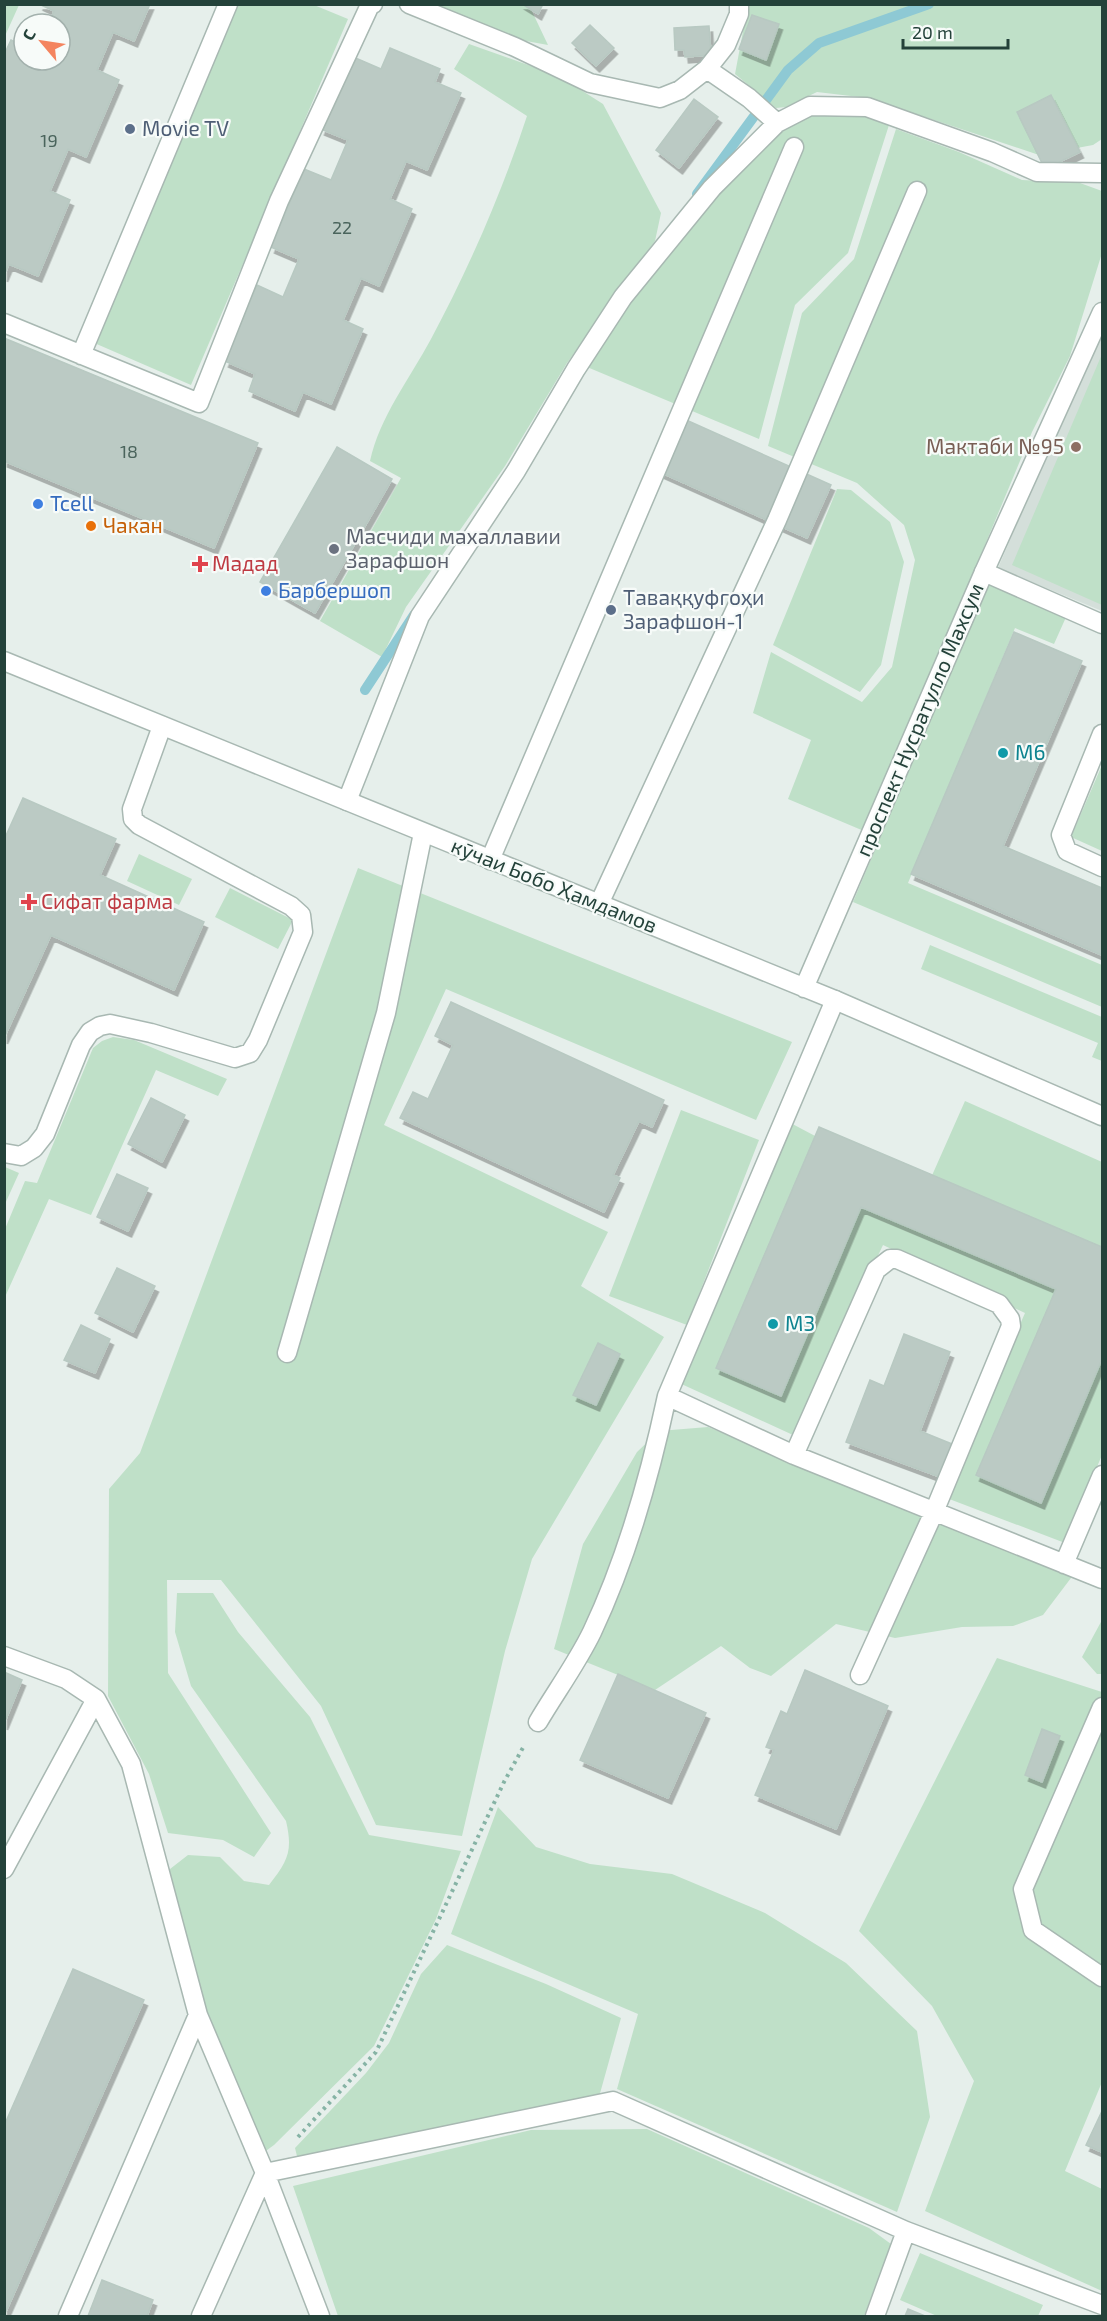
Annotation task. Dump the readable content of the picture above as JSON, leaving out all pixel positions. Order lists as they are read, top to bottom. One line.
{"streets":{"street":["проспект Нусратулло Махсум","кӯчаи Бобо Ҳамдамов"]},"crossings":[["проспект Нусратулло Махсум","кӯчаи Бобо Ҳамдамов"]],"places":{"other":["Movie TV","Mактаби №95","Tcell","Чакан","Масчиди махаллавии Зарафшон","Барбершоп","Таваққуфгоҳи Зарафшон-1","М6","М3"],"health":["Мадад","Сифат фарма"]},"house_numbers":["19","22","18"],"scale_bar":"20 m","north":"top left"}
